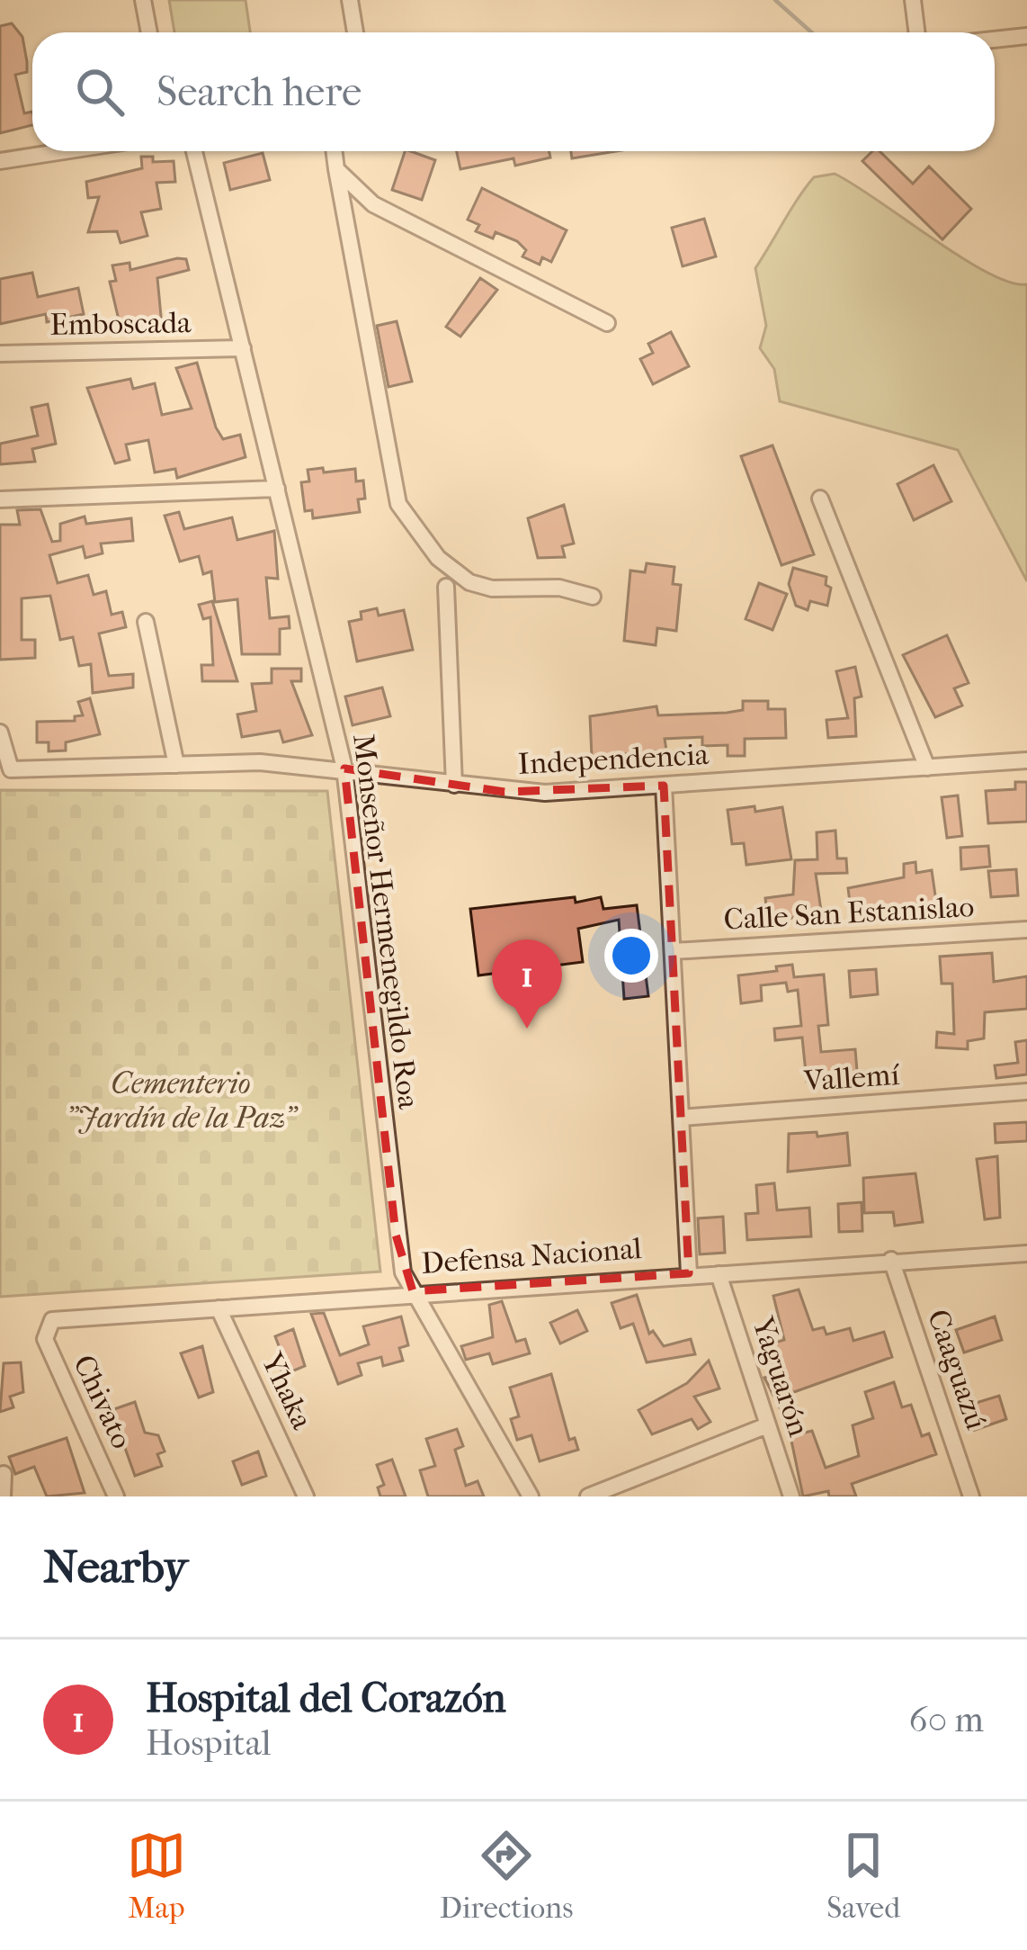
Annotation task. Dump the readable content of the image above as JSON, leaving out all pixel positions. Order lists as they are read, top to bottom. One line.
{"streets":{"street":["Emboscada","Independencia","Calle San Estanislao","Monseñor Hermenegildo Roa","Vallemí","Defensa Nacional","Caaguazú","Yaguarón","Yhaka","Chivato"]},"crossings":[["Emboscada","Monseñor Hermenegildo Roa"],["Independencia","Monseñor Hermenegildo Roa"],["Monseñor Hermenegildo Roa","Defensa Nacional"],["Defensa Nacional","Caaguazú"],["Defensa Nacional","Yaguarón"],["Defensa Nacional","Yhaka"],["Defensa Nacional","Chivato"]],"parks":["Cementerio \"Jardín de la Paz\""],"page":{"search":"Search here","pins":"1","heading":"Nearby","list":[{"mark":"1","name":"Hospital del Corazón","note":"Hospital","value":"60 m"}],"nav":["Map","Directions","Saved"]}}
